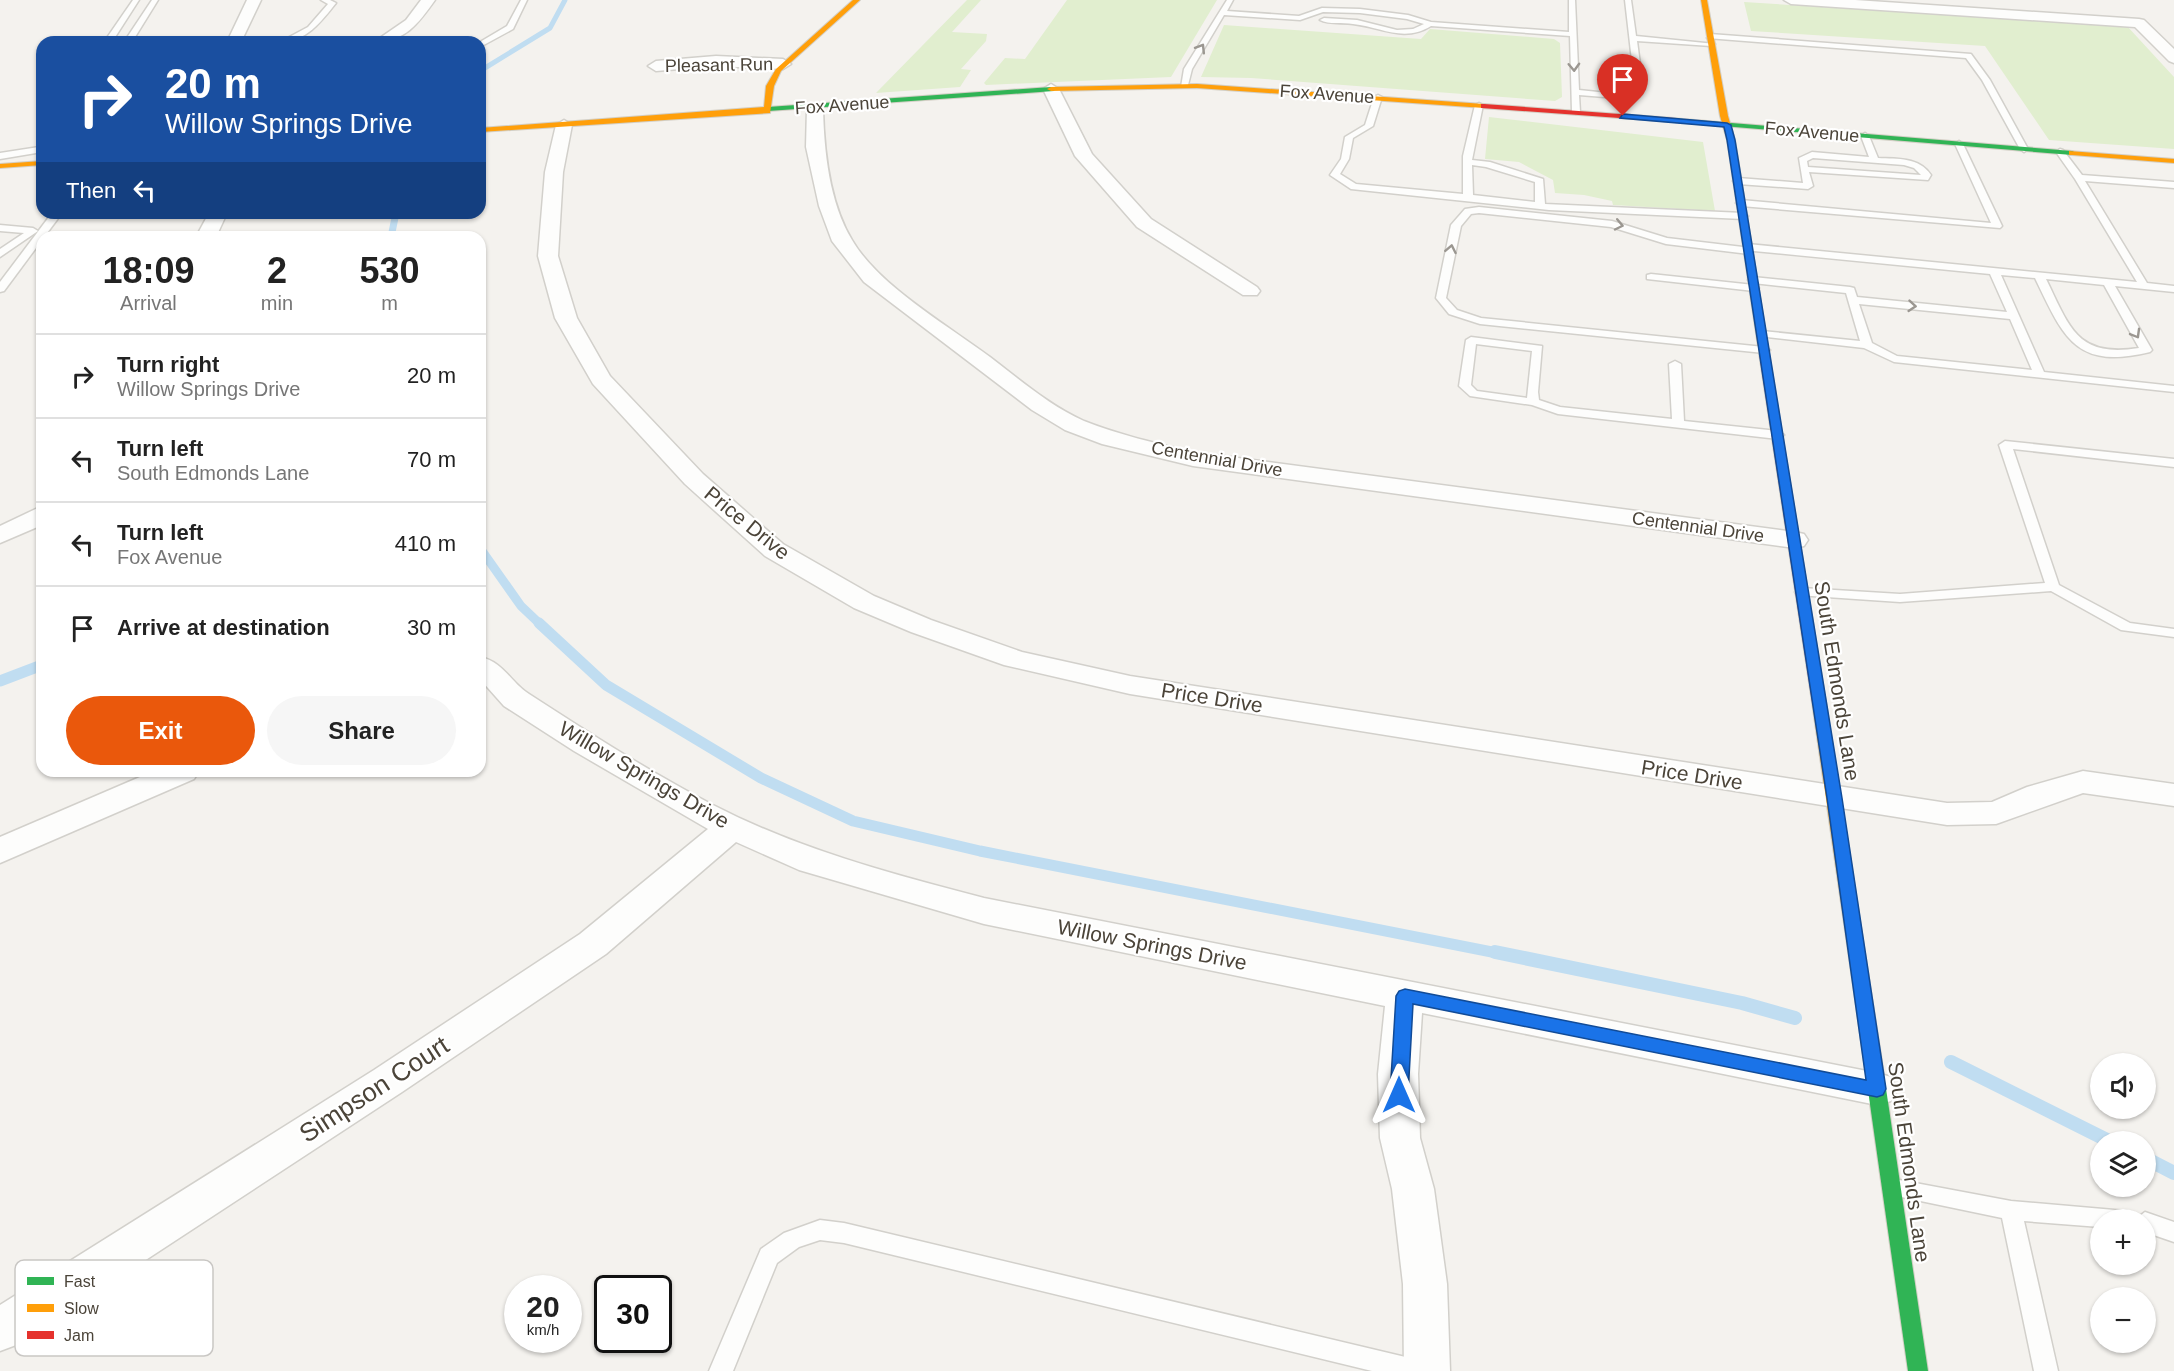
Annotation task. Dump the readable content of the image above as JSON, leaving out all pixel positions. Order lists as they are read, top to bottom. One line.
{"streets":{"street":["Pleasant Run","Fox Avenue","Centennial Drive","Price Drive","South Edmonds Lane","Willow Springs Drive","Simpson Court"]},"crossings":[["Fox Avenue","Centennial Drive"],["Fox Avenue","Price Drive"],["Fox Avenue","South Edmonds Lane"],["Centennial Drive","South Edmonds Lane"],["Price Drive","South Edmonds Lane"],["South Edmonds Lane","Willow Springs Drive"],["Willow Springs Drive","Simpson Court"]],"legend":["Fast","Slow","Jam"],"page":{"turn":["20 m","Willow Springs Drive"],"then":"Then","eta":["18:09","Arrival","2","min","530","m"],"list":[{"name":"Turn right","note":"Willow Springs Drive","value":"20 m"},{"name":"Turn left","note":"South Edmonds Lane","value":"70 m"},{"name":"Turn left","note":"Fox Avenue","value":"410 m"},{"name":"Arrive at destination","value":"30 m"}],"buttons":["Exit","Share"],"map_buttons":["+","−"],"speed":"20 km/h","limit":"30"}}
